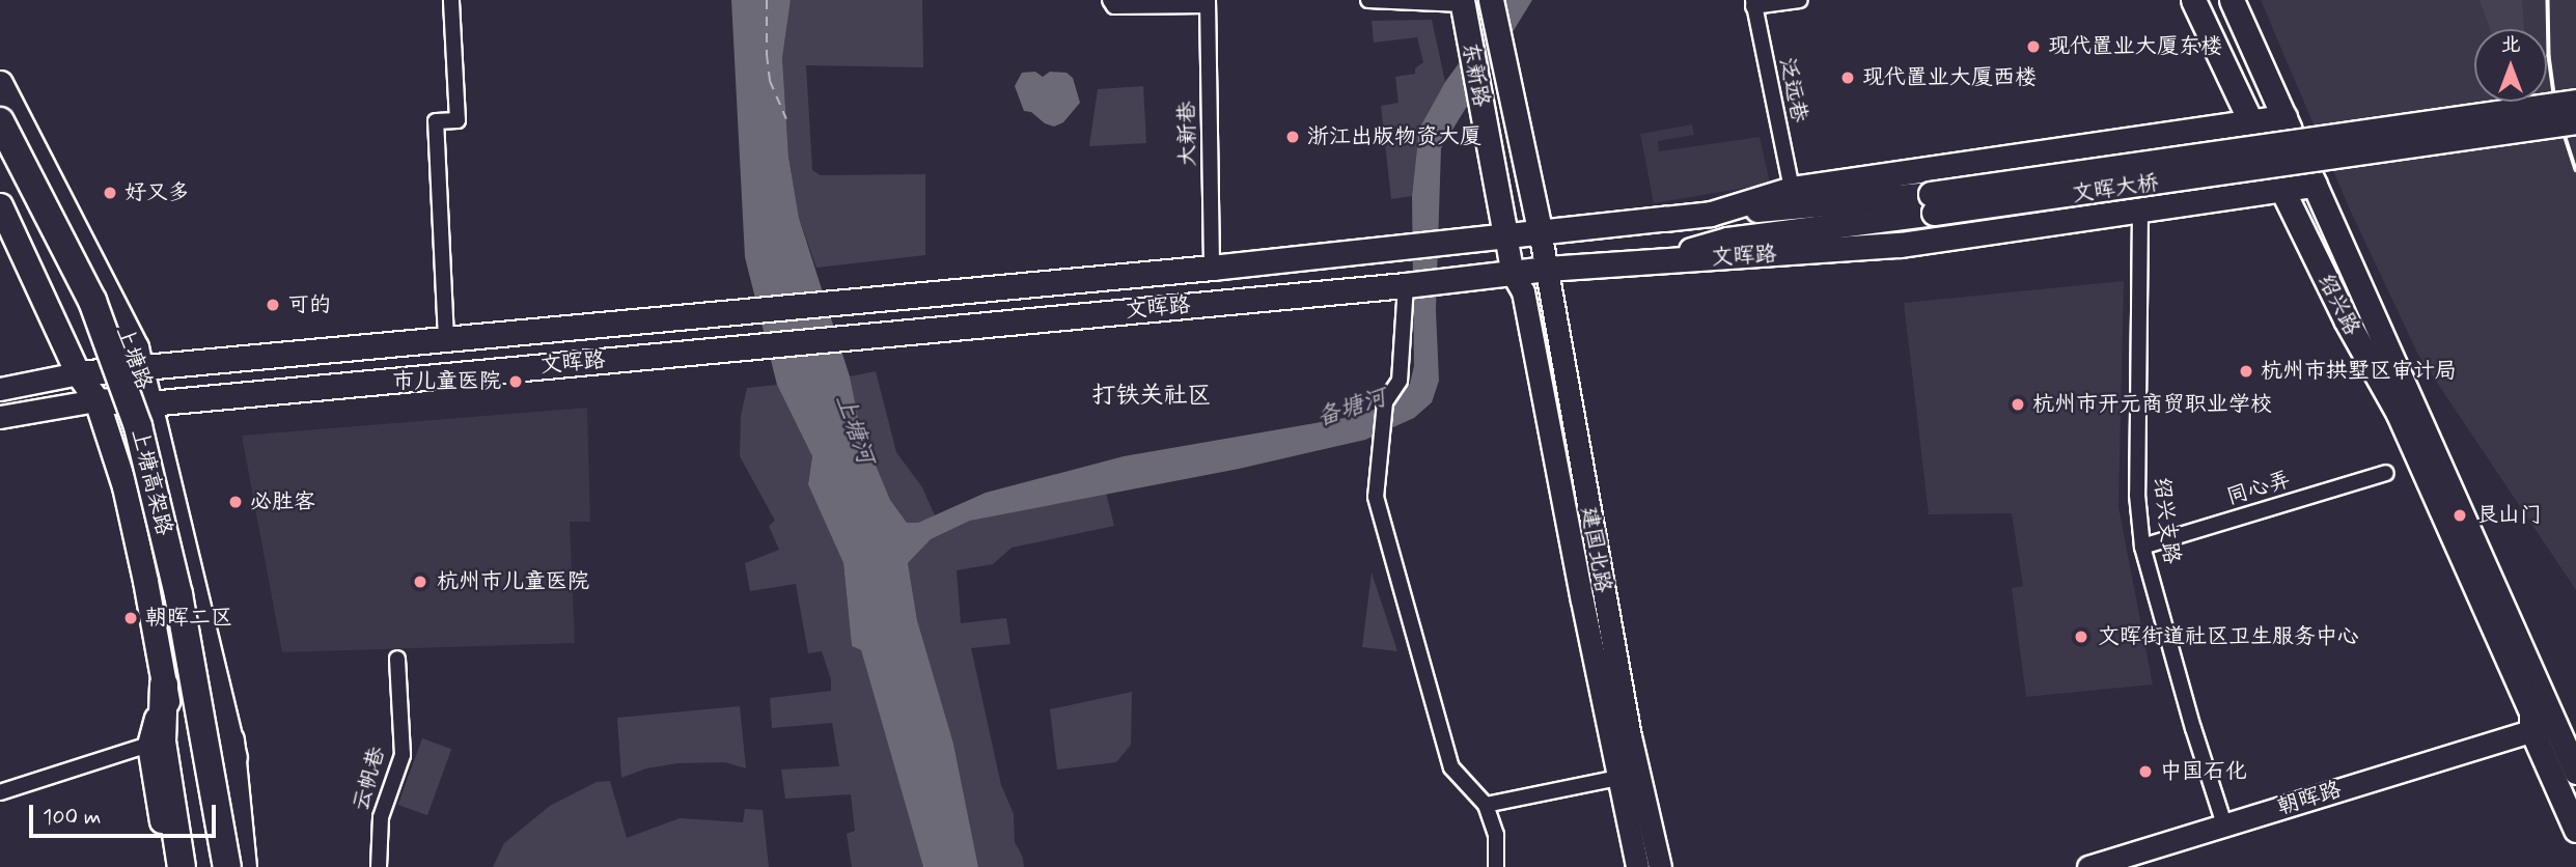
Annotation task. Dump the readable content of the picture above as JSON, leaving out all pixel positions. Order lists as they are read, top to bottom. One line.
{"streets":{"highway":["上塘高架路"],"main road":["东新路","文晖大桥","文晖路","绍兴路","上塘路","建国北路","朝晖路"],"street":["泛远巷","大新巷","同心弄","绍兴支路","云帆巷"]},"crossings":[["东新路","文晖路"],["东新路","建国北路"],["泛远巷","文晖路"],["大新巷","文晖路"],["文晖大桥","文晖路"],["文晖路","绍兴路"],["文晖路","上塘路"],["文晖路","绍兴支路"],["文晖路","建国北路"],["绍兴路","朝晖路"],["同心弄","绍兴支路"],["绍兴支路","朝晖路"]],"districts":["打铁关社区"],"water":["备塘河","上塘河"],"places":["现代置业大厦东楼","现代置业大厦西楼","浙江出版物资大厦","好又多","可的","杭州市拱墅区审计局","市儿童医院","杭州市开元商贸职业学校","必胜客","艮山门","杭州市儿童医院","朝晖二区","文晖街道社区卫生服务中心","中国石化"],"scale_bar":"100 m","north":"top"}
